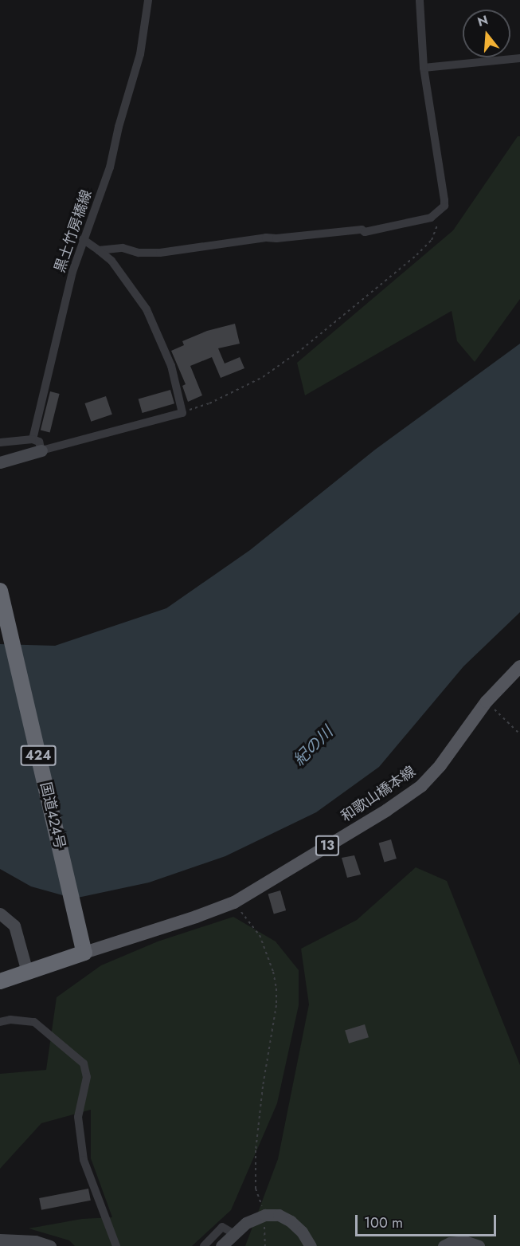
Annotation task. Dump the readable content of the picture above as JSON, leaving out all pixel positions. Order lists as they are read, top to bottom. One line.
{"streets":{"highway":["424","国道424号"],"main road":["和歌山橋本線","13"],"street":["黒土竹房橋線"]},"crossings":[["和歌山橋本線","国道424号"]],"water":["紀の川"],"scale_bar":"100 m","north":"top"}
